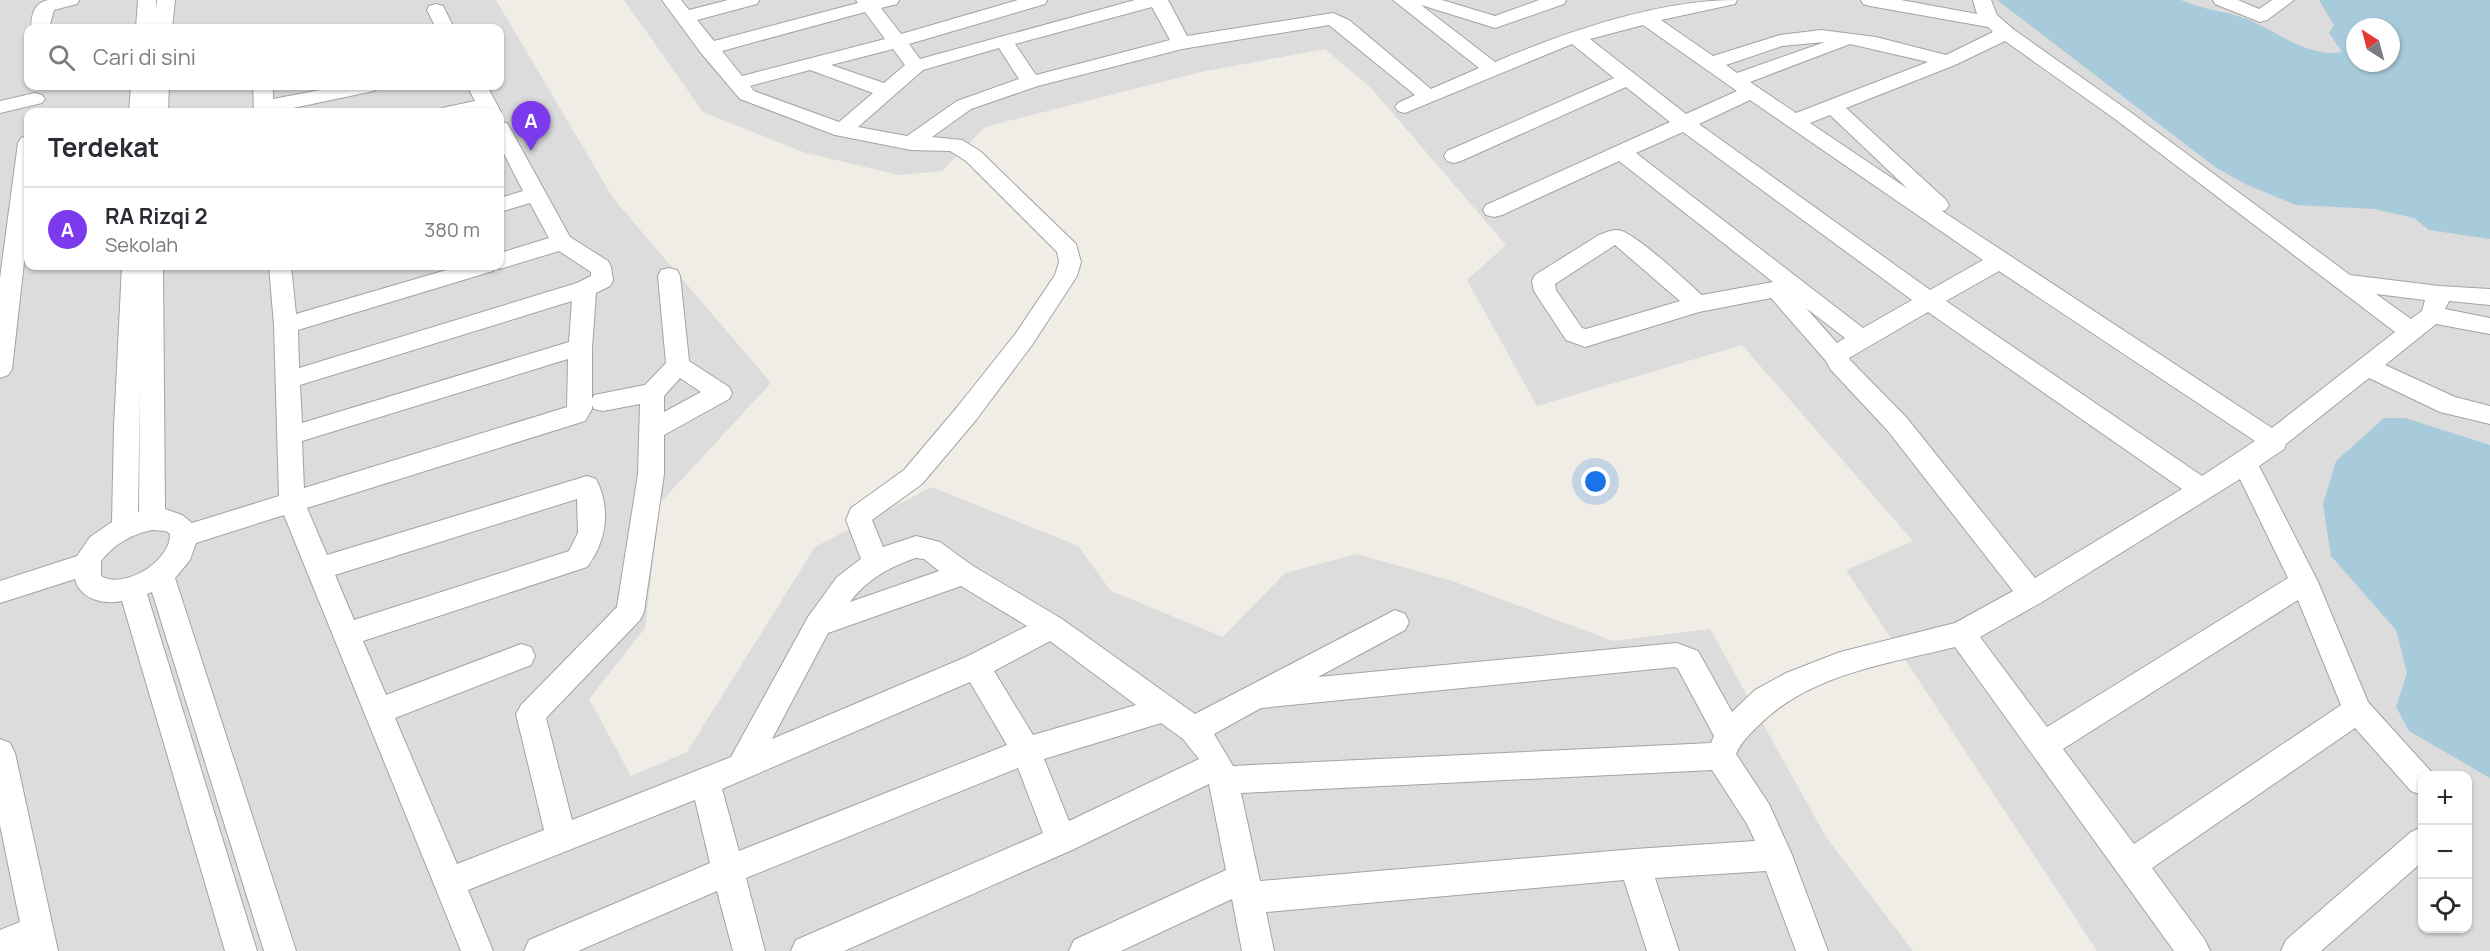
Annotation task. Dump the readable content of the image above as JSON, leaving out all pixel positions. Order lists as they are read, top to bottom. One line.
{"north":"top left","page":{"search":"Cari di sini","pins":"A","heading":"Terdekat","list":[{"mark":"A","name":"RA Rizqi 2","note":"Sekolah","value":"380 m"}],"map_buttons":["+","−"]}}
